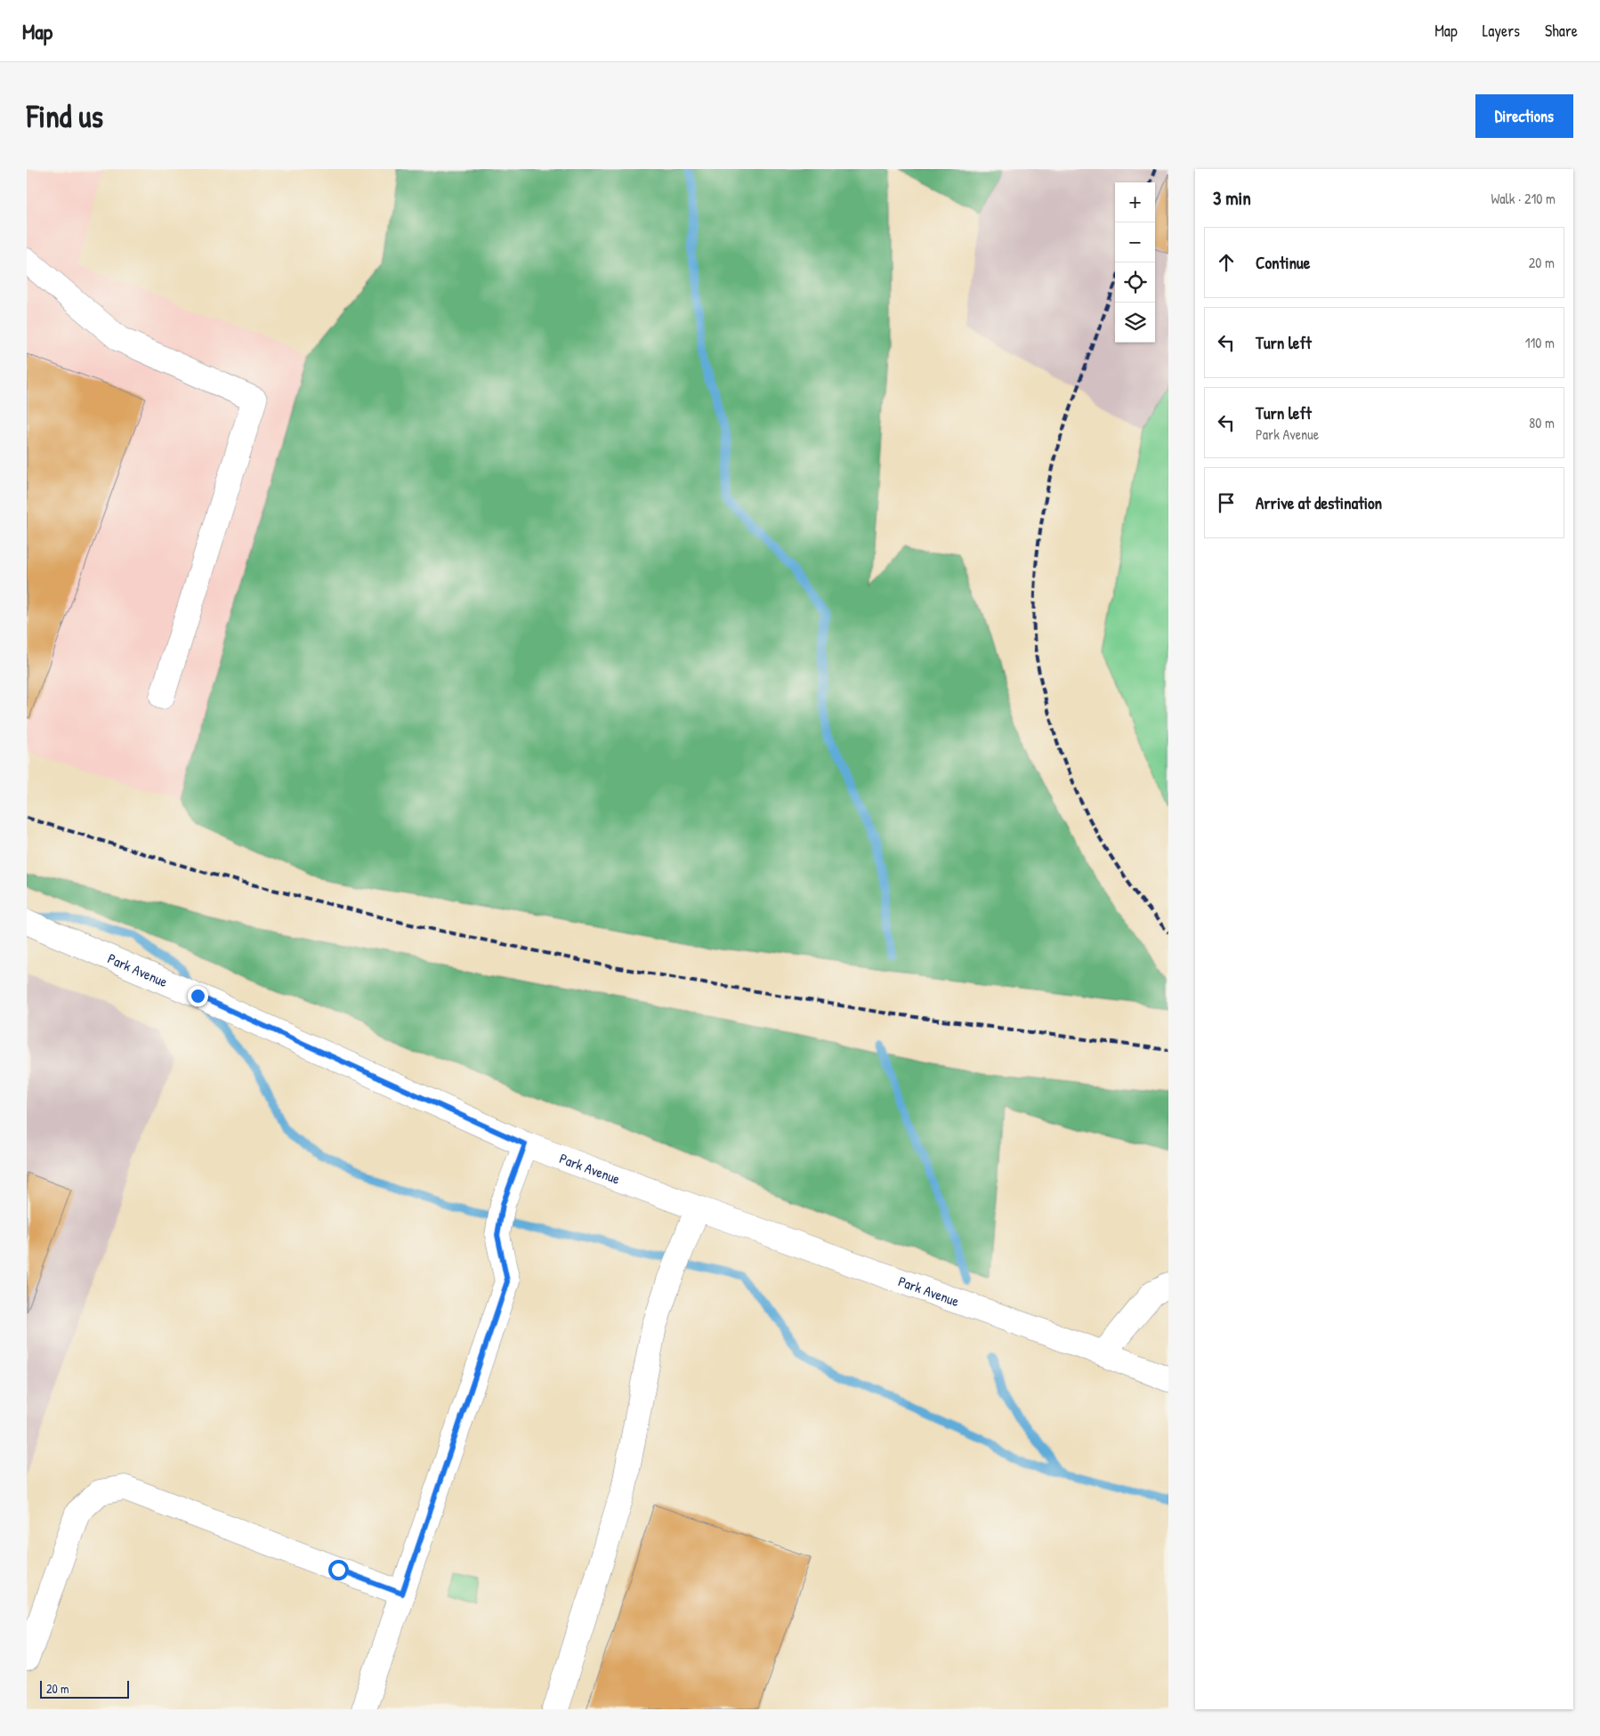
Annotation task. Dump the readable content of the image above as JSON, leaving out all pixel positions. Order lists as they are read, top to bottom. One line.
{"streets":{"street":["Park Avenue"]},"scale_bar":"20 m","page":{"header":"Map","nav":["Map","Layers","Share"],"buttons":"Directions","title":"Find us","heading":["3 min","Walk · 210 m"],"map_buttons":["+","−"],"list":[["Continue","20 m"],["Turn left","110 m"],["Turn left","Park Avenue","80 m"],"Arrive at destination"],"scale":"20 m"}}
